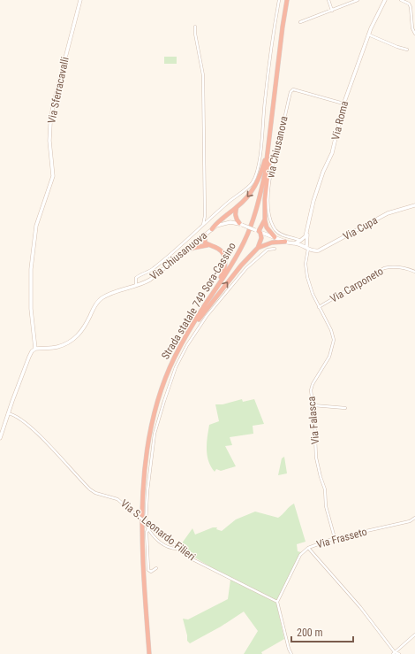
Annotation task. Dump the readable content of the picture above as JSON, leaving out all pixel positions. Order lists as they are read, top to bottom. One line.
{"streets":{"highway":["Strada statale 749 Sora-Cassino"],"street":["Via Sferracavalli","Via Roma","via Chiusanova","Via Cupa","Via Chiusanuova","Via Carponeto","Via Falasca","Via S. Leonardo Filieri","Via Frasseto"]},"crossings":[["Via Sferracavalli","Via Chiusanuova"],["Via Roma","via Chiusanova"],["Via Cupa","Via Falasca"],["Via Carponeto","Via Falasca"],["Via Falasca","Via Frasseto"],["Via S. Leonardo Filieri","Via Frasseto"]],"scale_bar":"200 m"}
